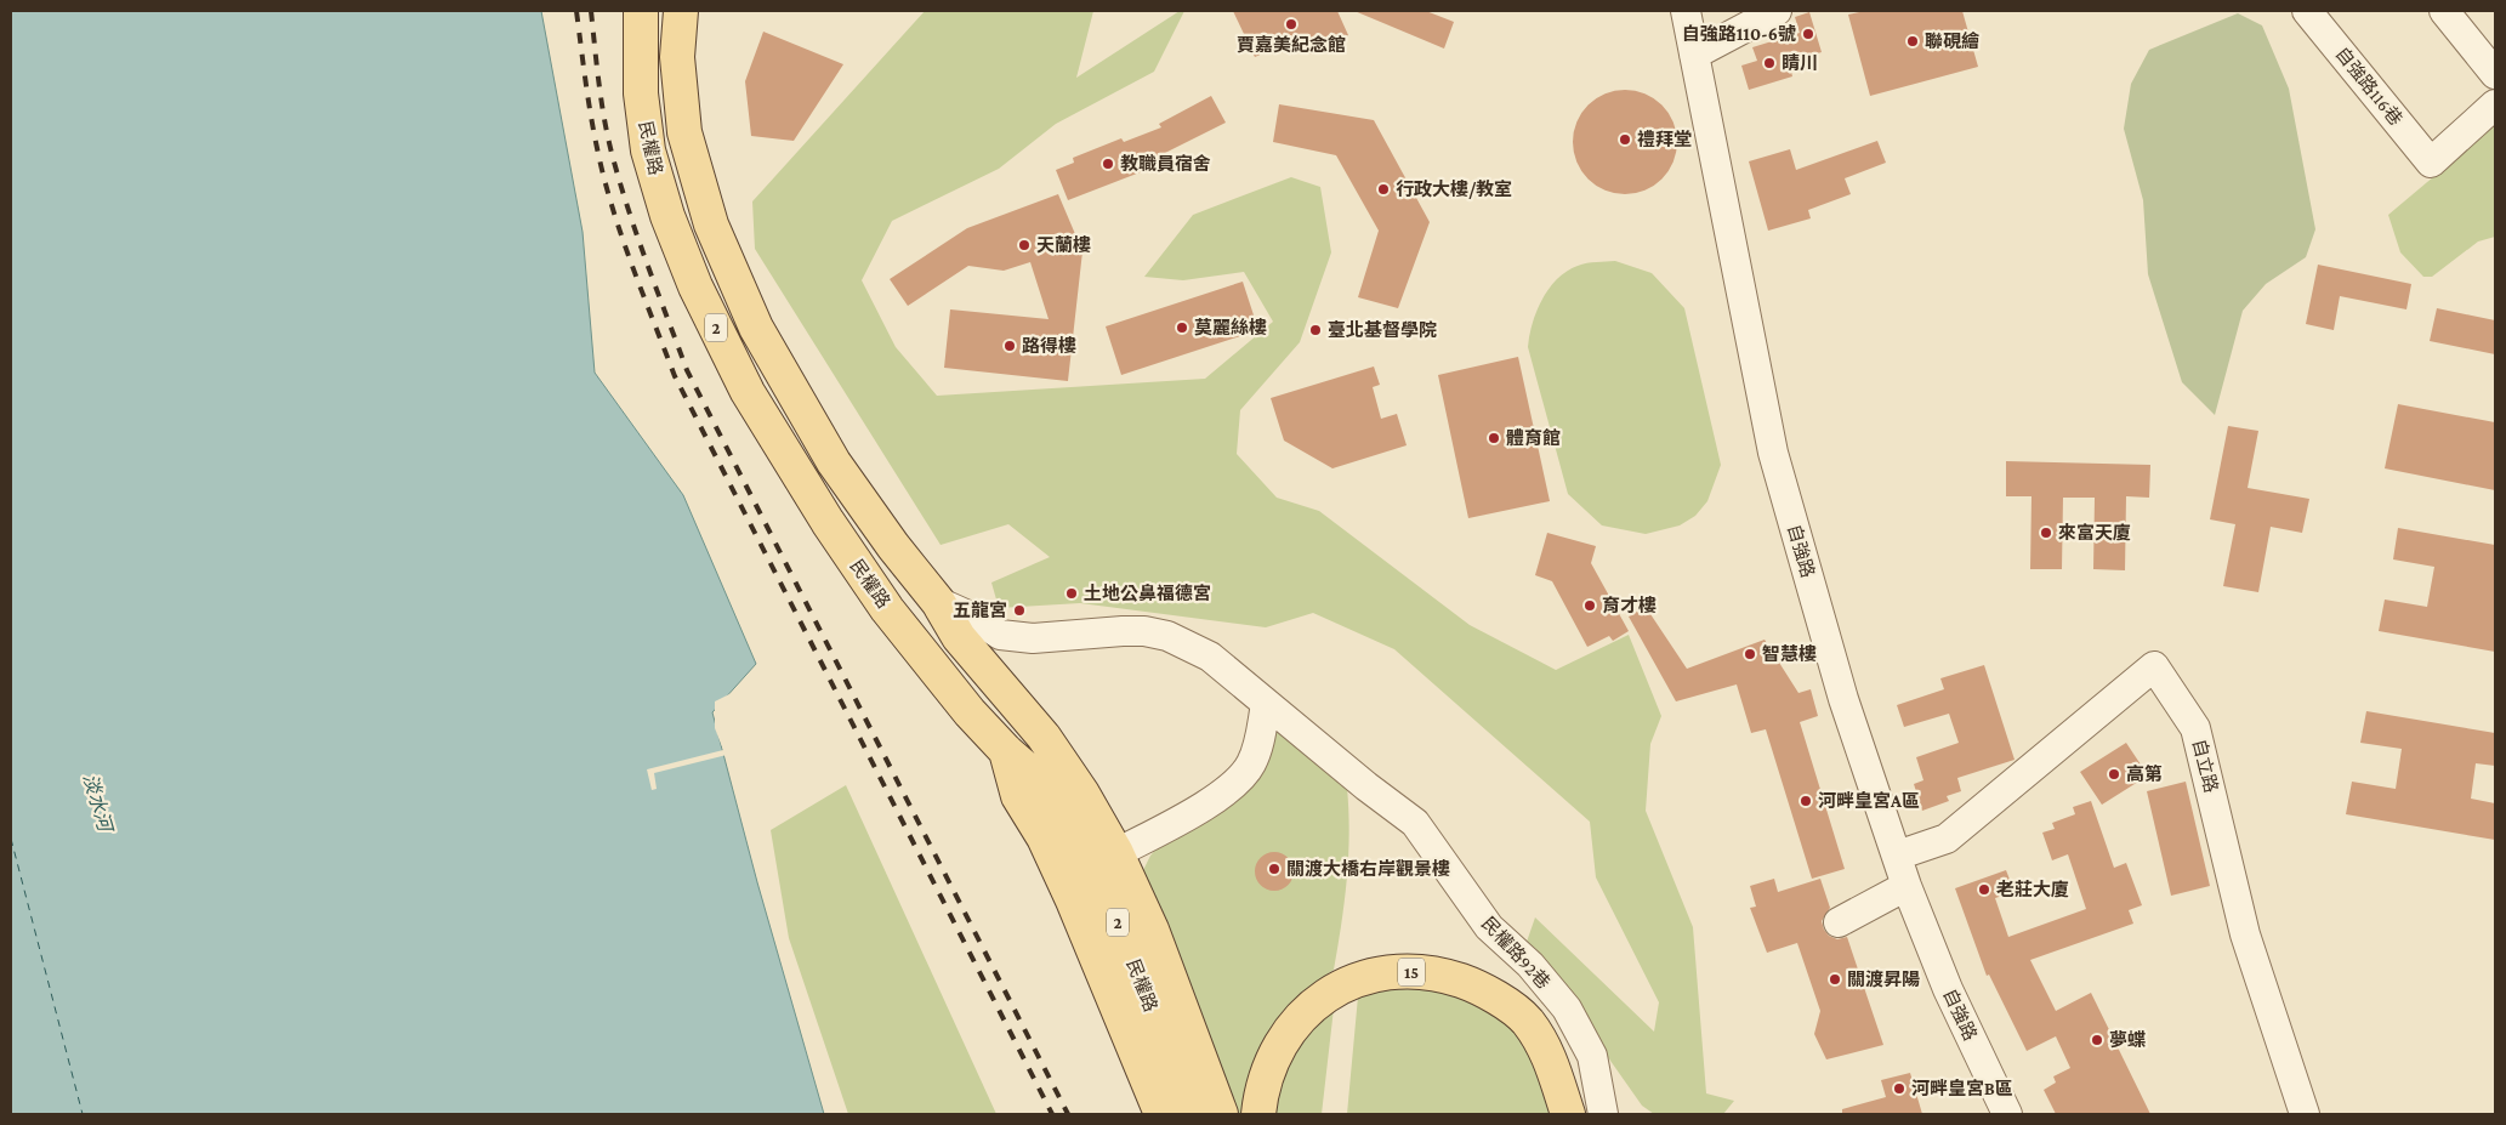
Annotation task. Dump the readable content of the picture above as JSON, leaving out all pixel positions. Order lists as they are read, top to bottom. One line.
{"streets":{"main road":["民權路","2","15"],"street":["自強路116巷","自強路","自立路","民權路92巷"]},"crossings":[["民權路","民權路92巷"],["自強路","自立路"]],"water":["淡水河"],"places":["賈嘉美紀念館","自強路110-6號","聯硯繪","睛川","禮拜堂","教職員宿舍","行政大樓/教室","天蘭樓","莫麗絲樓","臺北基督學院","路得樓","體育館","來富天廈","土地公鼻福德宮","育才樓","五龍宮","智慧樓","高第","河畔皇宮A區","關渡大橋右岸觀景樓","老莊大廈","關渡昇陽","夢蝶","河畔皇宮B區"]}
